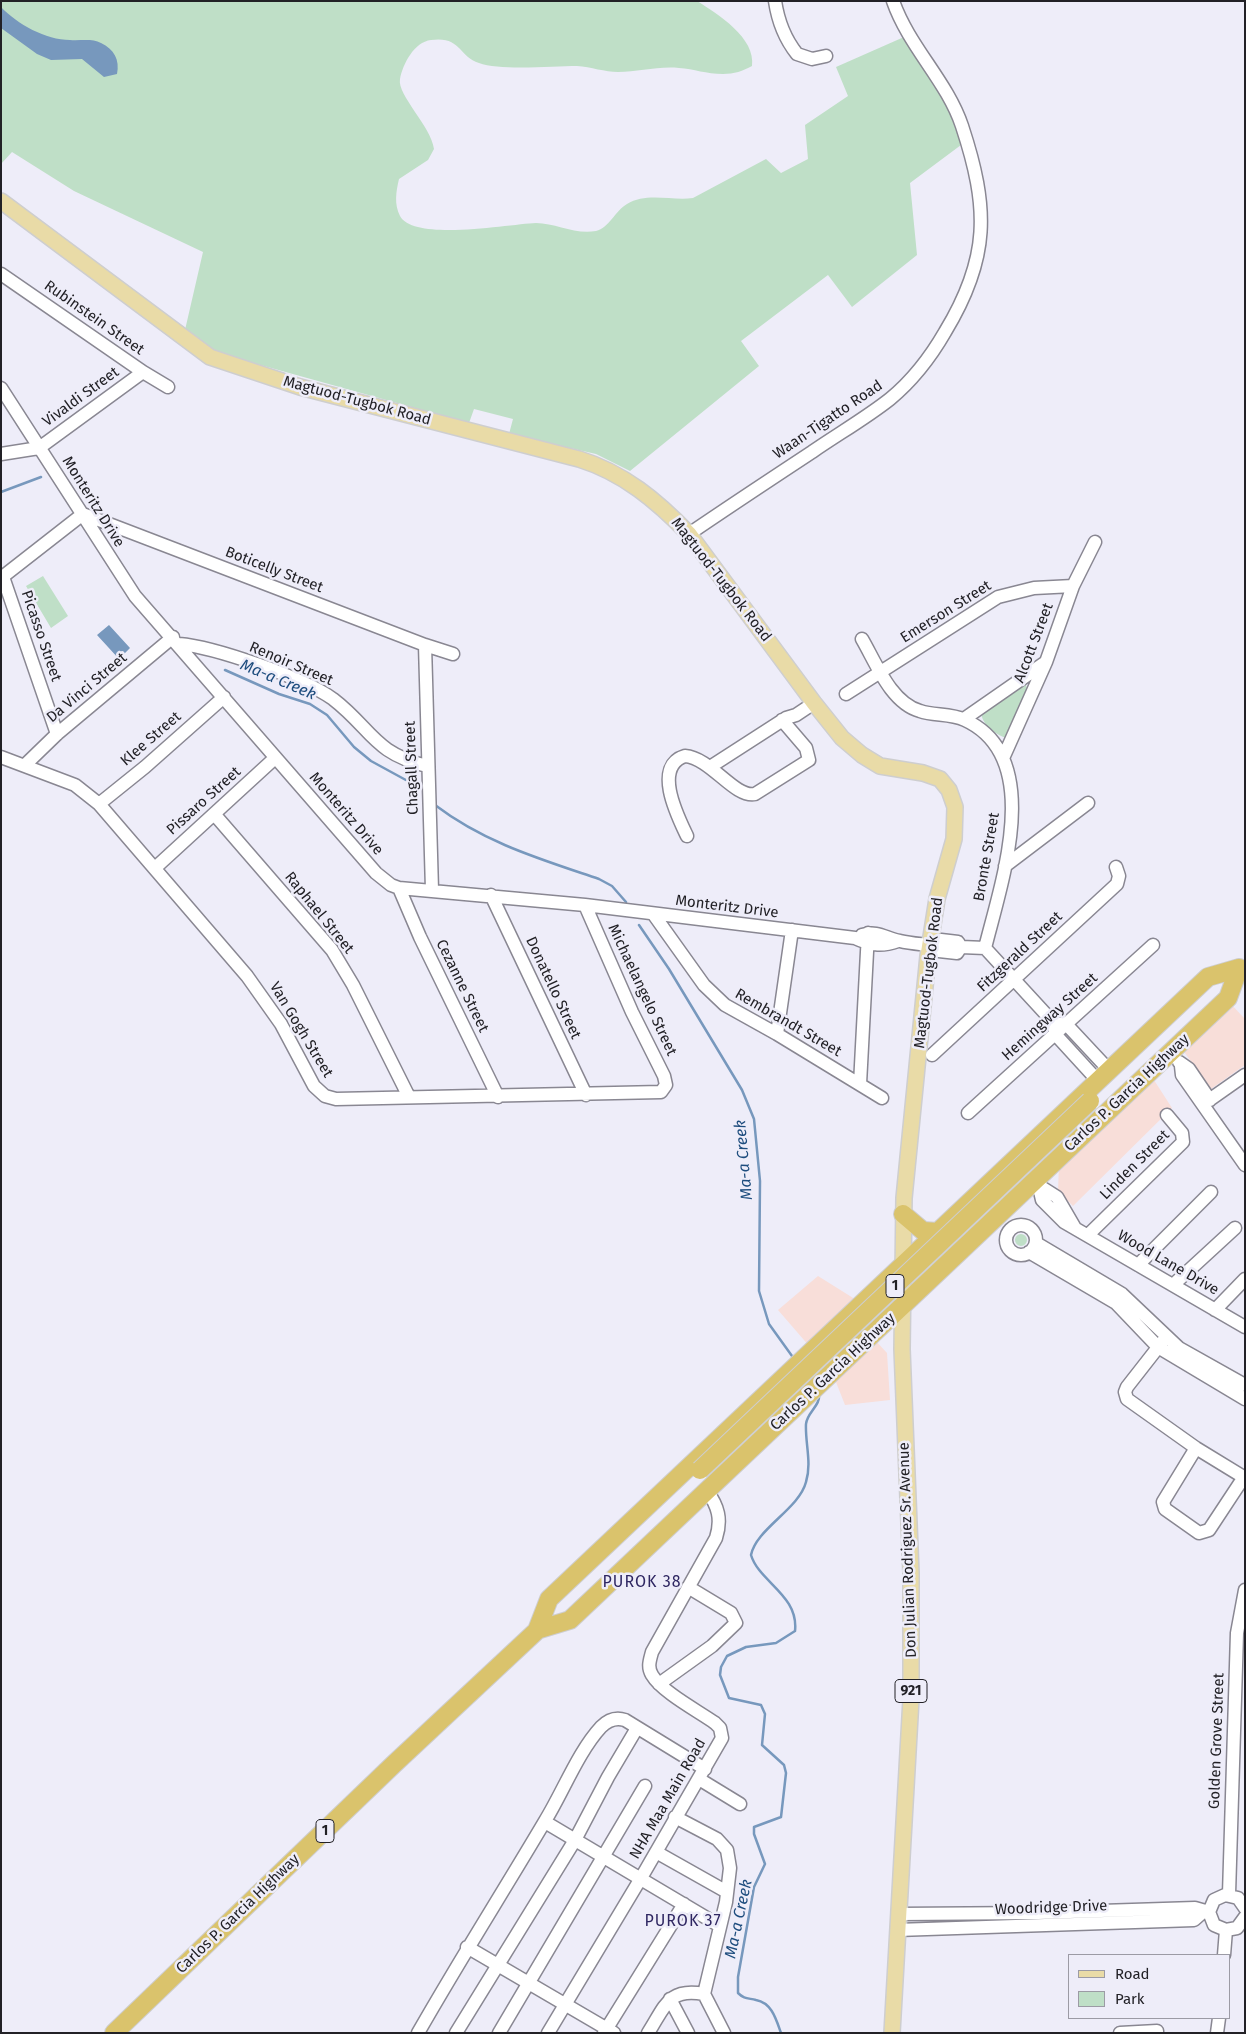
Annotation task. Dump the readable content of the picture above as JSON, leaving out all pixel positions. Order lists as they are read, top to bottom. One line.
{"streets":{"highway":["Carlos P. Garcia Highway","1"],"main road":["Magtuod-Tugbok Road","Don Julian Rodriguez Sr. Avenue","921"],"street":["Rubinstein Street","Vivaldi Street","Waan-Tigatto Road","Monteritz Drive","Boticelly Street","Emerson Street","Picasso Street","Alcott Street","Renoir Street","Da Vinci Street","Klee Street","Chagall Street","Pissaro Street","Bronte Street","Raphael Street","Fitzgerald Street","Cezanne Street","Donatello Street","Michaelangelo Street","Hemingway Street","Rembrandt Street","Van Gogh Street","Linden Street","Wood Lane Drive","Golden Grove Street","NHA Maa Main Road","Woodridge Drive"]},"crossings":[["Rubinstein Street","Vivaldi Street"],["Vivaldi Street","Monteritz Drive"],["Magtuod-Tugbok Road","Waan-Tigatto Road"],["Magtuod-Tugbok Road","Monteritz Drive"],["Magtuod-Tugbok Road","Carlos P. Garcia Highway"],["Magtuod-Tugbok Road","Don Julian Rodriguez Sr. Avenue"],["Monteritz Drive","Boticelly Street"],["Monteritz Drive","Renoir Street"],["Monteritz Drive","Da Vinci Street"],["Monteritz Drive","Klee Street"],["Monteritz Drive","Chagall Street"],["Monteritz Drive","Pissaro Street"],["Monteritz Drive","Bronte Street"],["Monteritz Drive","Cezanne Street"],["Monteritz Drive","Donatello Street"],["Monteritz Drive","Michaelangelo Street"],["Monteritz Drive","Rembrandt Street"],["Boticelly Street","Chagall Street"],["Emerson Street","Alcott Street"],["Emerson Street","Bronte Street"],["Picasso Street","Da Vinci Street"],["Alcott Street","Bronte Street"],["Renoir Street","Da Vinci Street"],["Renoir Street","Chagall Street"],["Da Vinci Street","Van Gogh Street"],["Klee Street","Van Gogh Street"],["Pissaro Street","Raphael Street"],["Pissaro Street","Van Gogh Street"],["Raphael Street","Van Gogh Street"],["Cezanne Street","Van Gogh Street"],["Donatello Street","Van Gogh Street"],["Michaelangelo Street","Van Gogh Street"],["Carlos P. Garcia Highway","Wood Lane Drive"],["Carlos P. Garcia Highway","Don Julian Rodriguez Sr. Avenue"],["Linden Street","Wood Lane Drive"],["Don Julian Rodriguez Sr. Avenue","Woodridge Drive"]],"districts":["PUROK 38","PUROK 37"],"water":["Ma-a Creek"],"legend":["Road","Park"]}
